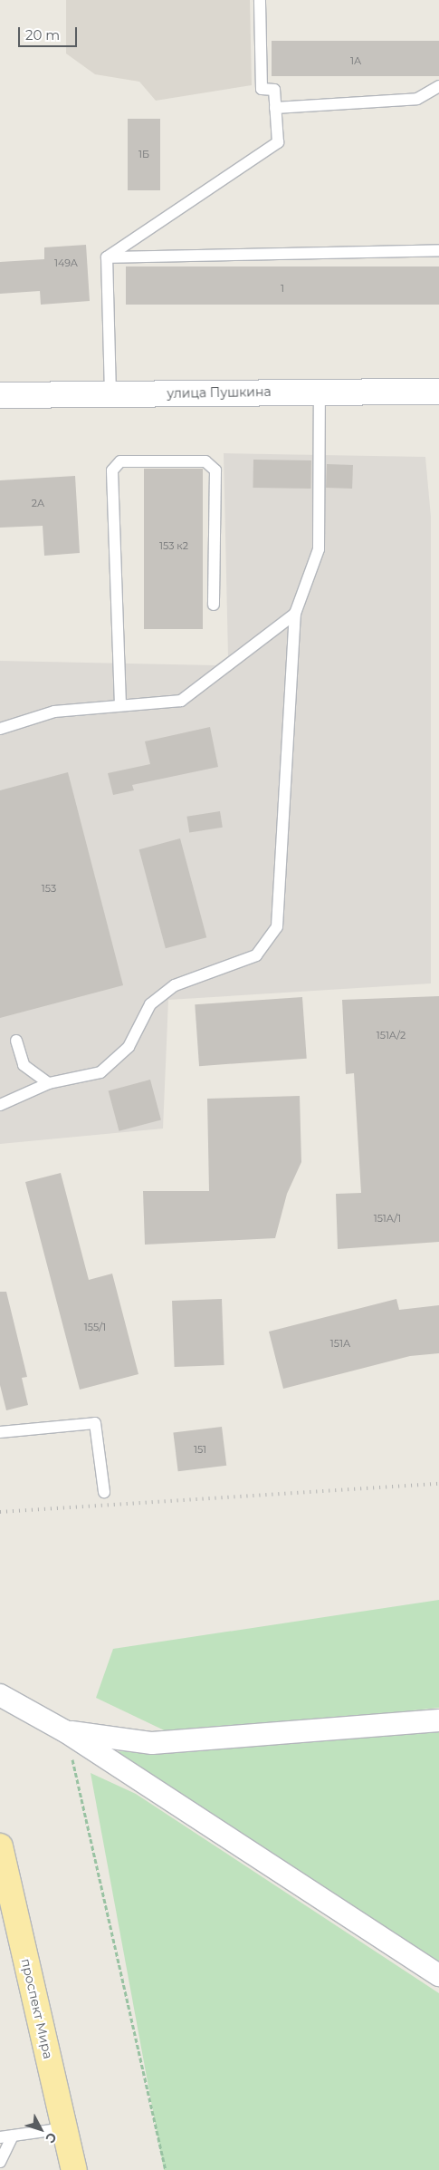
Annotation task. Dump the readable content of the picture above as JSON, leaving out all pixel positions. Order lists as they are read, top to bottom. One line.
{"streets":{"main road":["проспект Мира"],"street":["улица Пушкина"]},"house_numbers":["1А","1Б","149А","1","2А","153 к2","153","151А/2","151А/1","155/1","151А","151"],"scale_bar":"20 m","north":"bottom right"}
